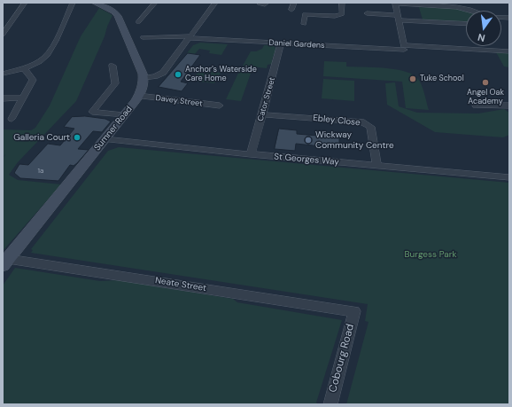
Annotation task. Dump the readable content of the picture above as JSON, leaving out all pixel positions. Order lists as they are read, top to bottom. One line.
{"streets":{"main road":["Sumner Road"],"street":["Daniel Gardens","Cator Street","Davey Street","Ebley Close","St Georges Way","Neate Street","Cobourg Road"]},"crossings":[["Daniel Gardens","Cator Street"],["Cator Street","Ebley Close"],["Cator Street","St Georges Way"],["Davey Street","Sumner Road"],["Ebley Close","St Georges Way"],["Sumner Road","St Georges Way"],["Sumner Road","Neate Street"],["Neate Street","Cobourg Road"]],"parks":["Burgess Park"],"places":["Anchor's Waterside Care Home","Tuke School","Angel Oak Academy","Galleria Court","Wickway Community Centre"],"house_numbers":["1a"],"north":"bottom"}
